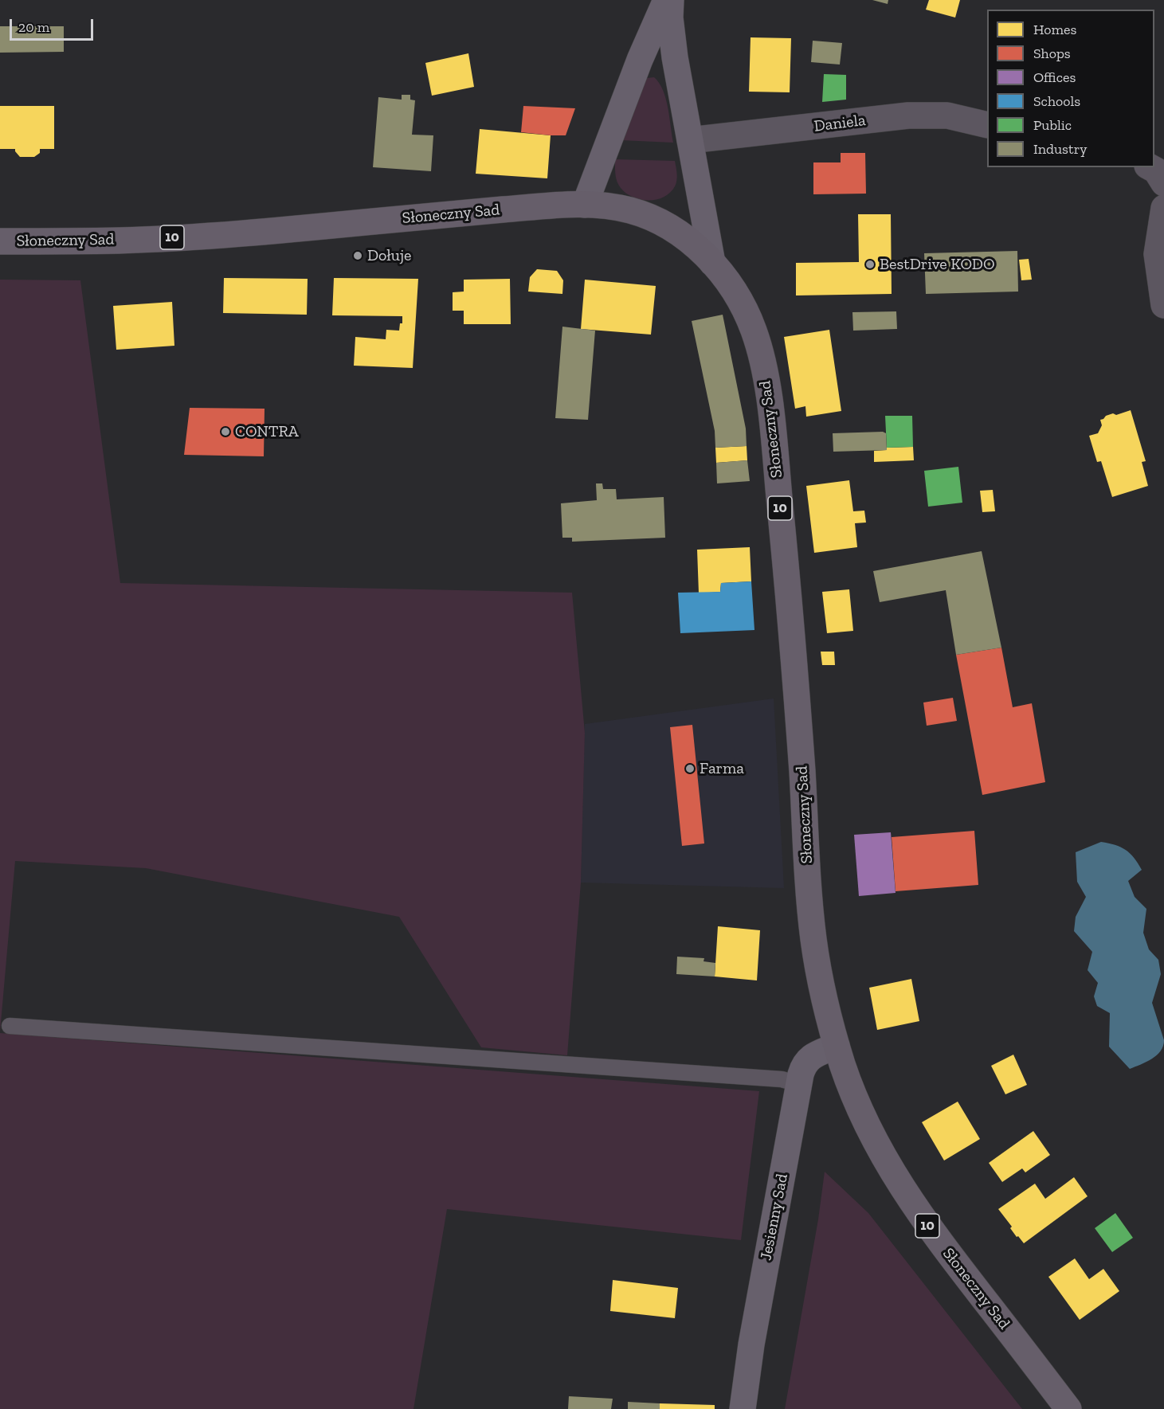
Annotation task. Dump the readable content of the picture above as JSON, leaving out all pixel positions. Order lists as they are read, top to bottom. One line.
{"streets":{"main road":["Słoneczny Sad","10"],"street":["Daniela","Jesienny Sad"]},"crossings":[["Słoneczny Sad","Jesienny Sad"]],"places":["Dołuje","BestDrive KODO","CONTRA","Farma"],"legend":["Homes","Shops","Offices","Schools","Public","Industry"],"scale_bar":"20 m"}
